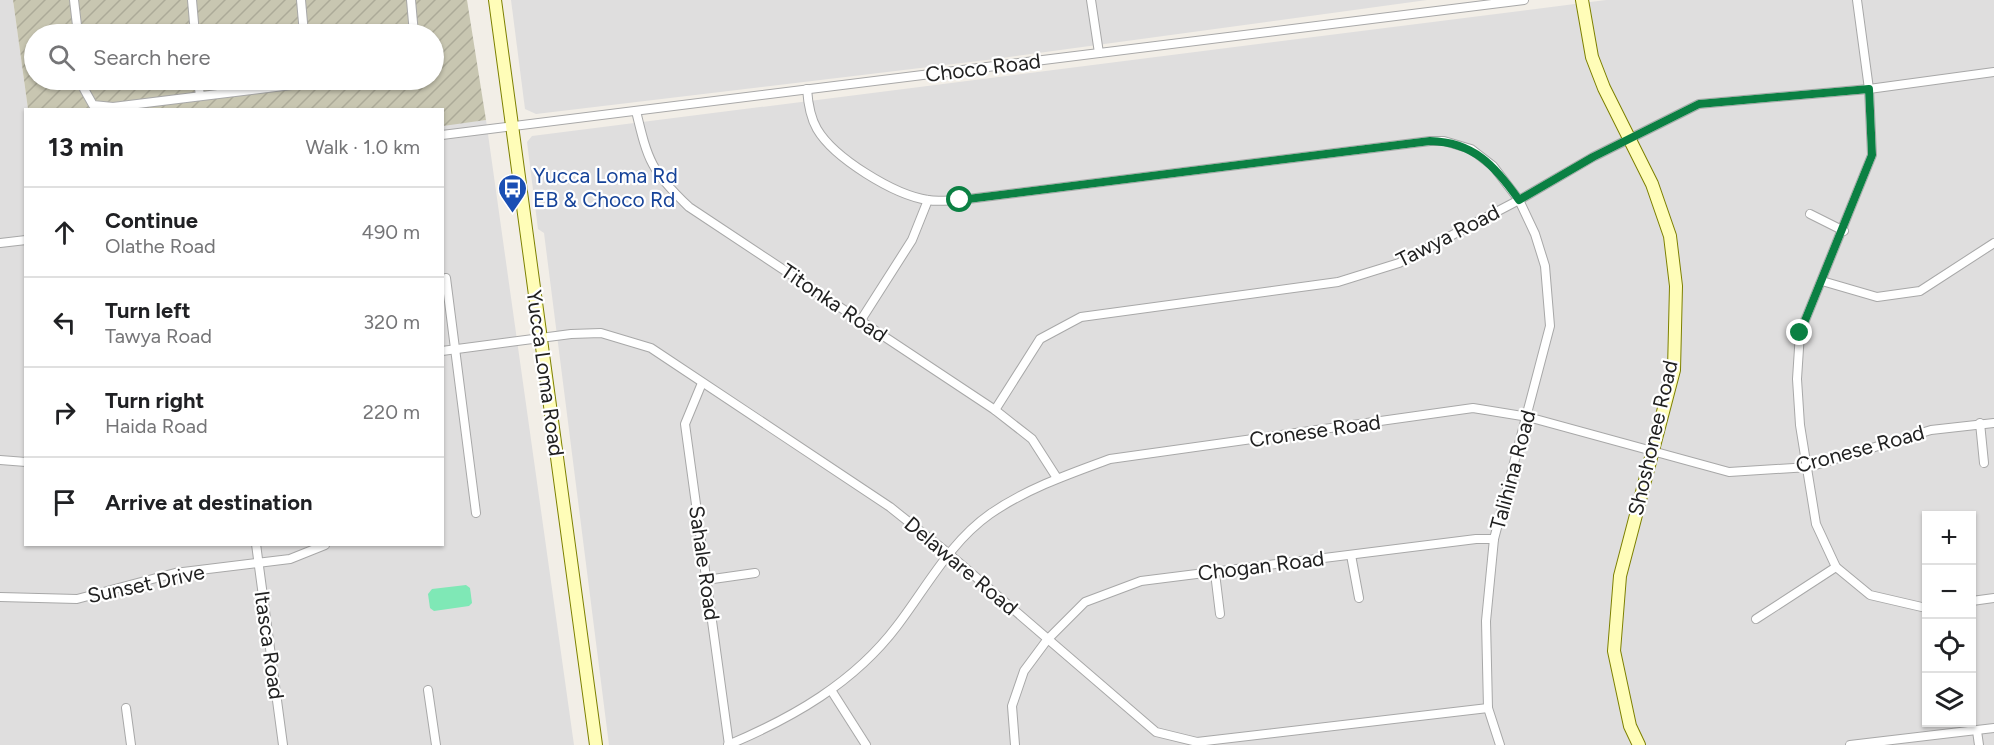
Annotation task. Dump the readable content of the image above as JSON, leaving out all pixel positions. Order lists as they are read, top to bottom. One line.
{"streets":{"street":["Choco Road","Tawya Road","Titonka Road","Yucca Loma Road","Cronese Road","Shoshonee Road","Talihina Road","Sahale Road","Delaware Road","Chogan Road","Sunset Drive","Itasca Road"]},"crossings":[["Choco Road","Titonka Road"],["Choco Road","Yucca Loma Road"],["Choco Road","Talihina Road"],["Tawya Road","Titonka Road"],["Tawya Road","Shoshonee Road"],["Tawya Road","Talihina Road"],["Titonka Road","Cronese Road"],["Yucca Loma Road","Delaware Road"],["Cronese Road","Shoshonee Road"],["Cronese Road","Talihina Road"],["Cronese Road","Sahale Road"],["Cronese Road","Delaware Road"],["Talihina Road","Delaware Road"],["Talihina Road","Chogan Road"],["Sahale Road","Delaware Road"],["Delaware Road","Chogan Road"],["Sunset Drive","Itasca Road"]],"places":{"bus stop":["Yucca Loma Rd EB & Choco Rd"]},"page":{"search":"Search here","heading":["13 min","Walk · 1.0 km"],"list":[["Continue","Olathe Road","490 m"],["Turn left","Tawya Road","320 m"],["Turn right","Haida Road","220 m"],"Arrive at destination"],"map_buttons":["+","−"]}}
